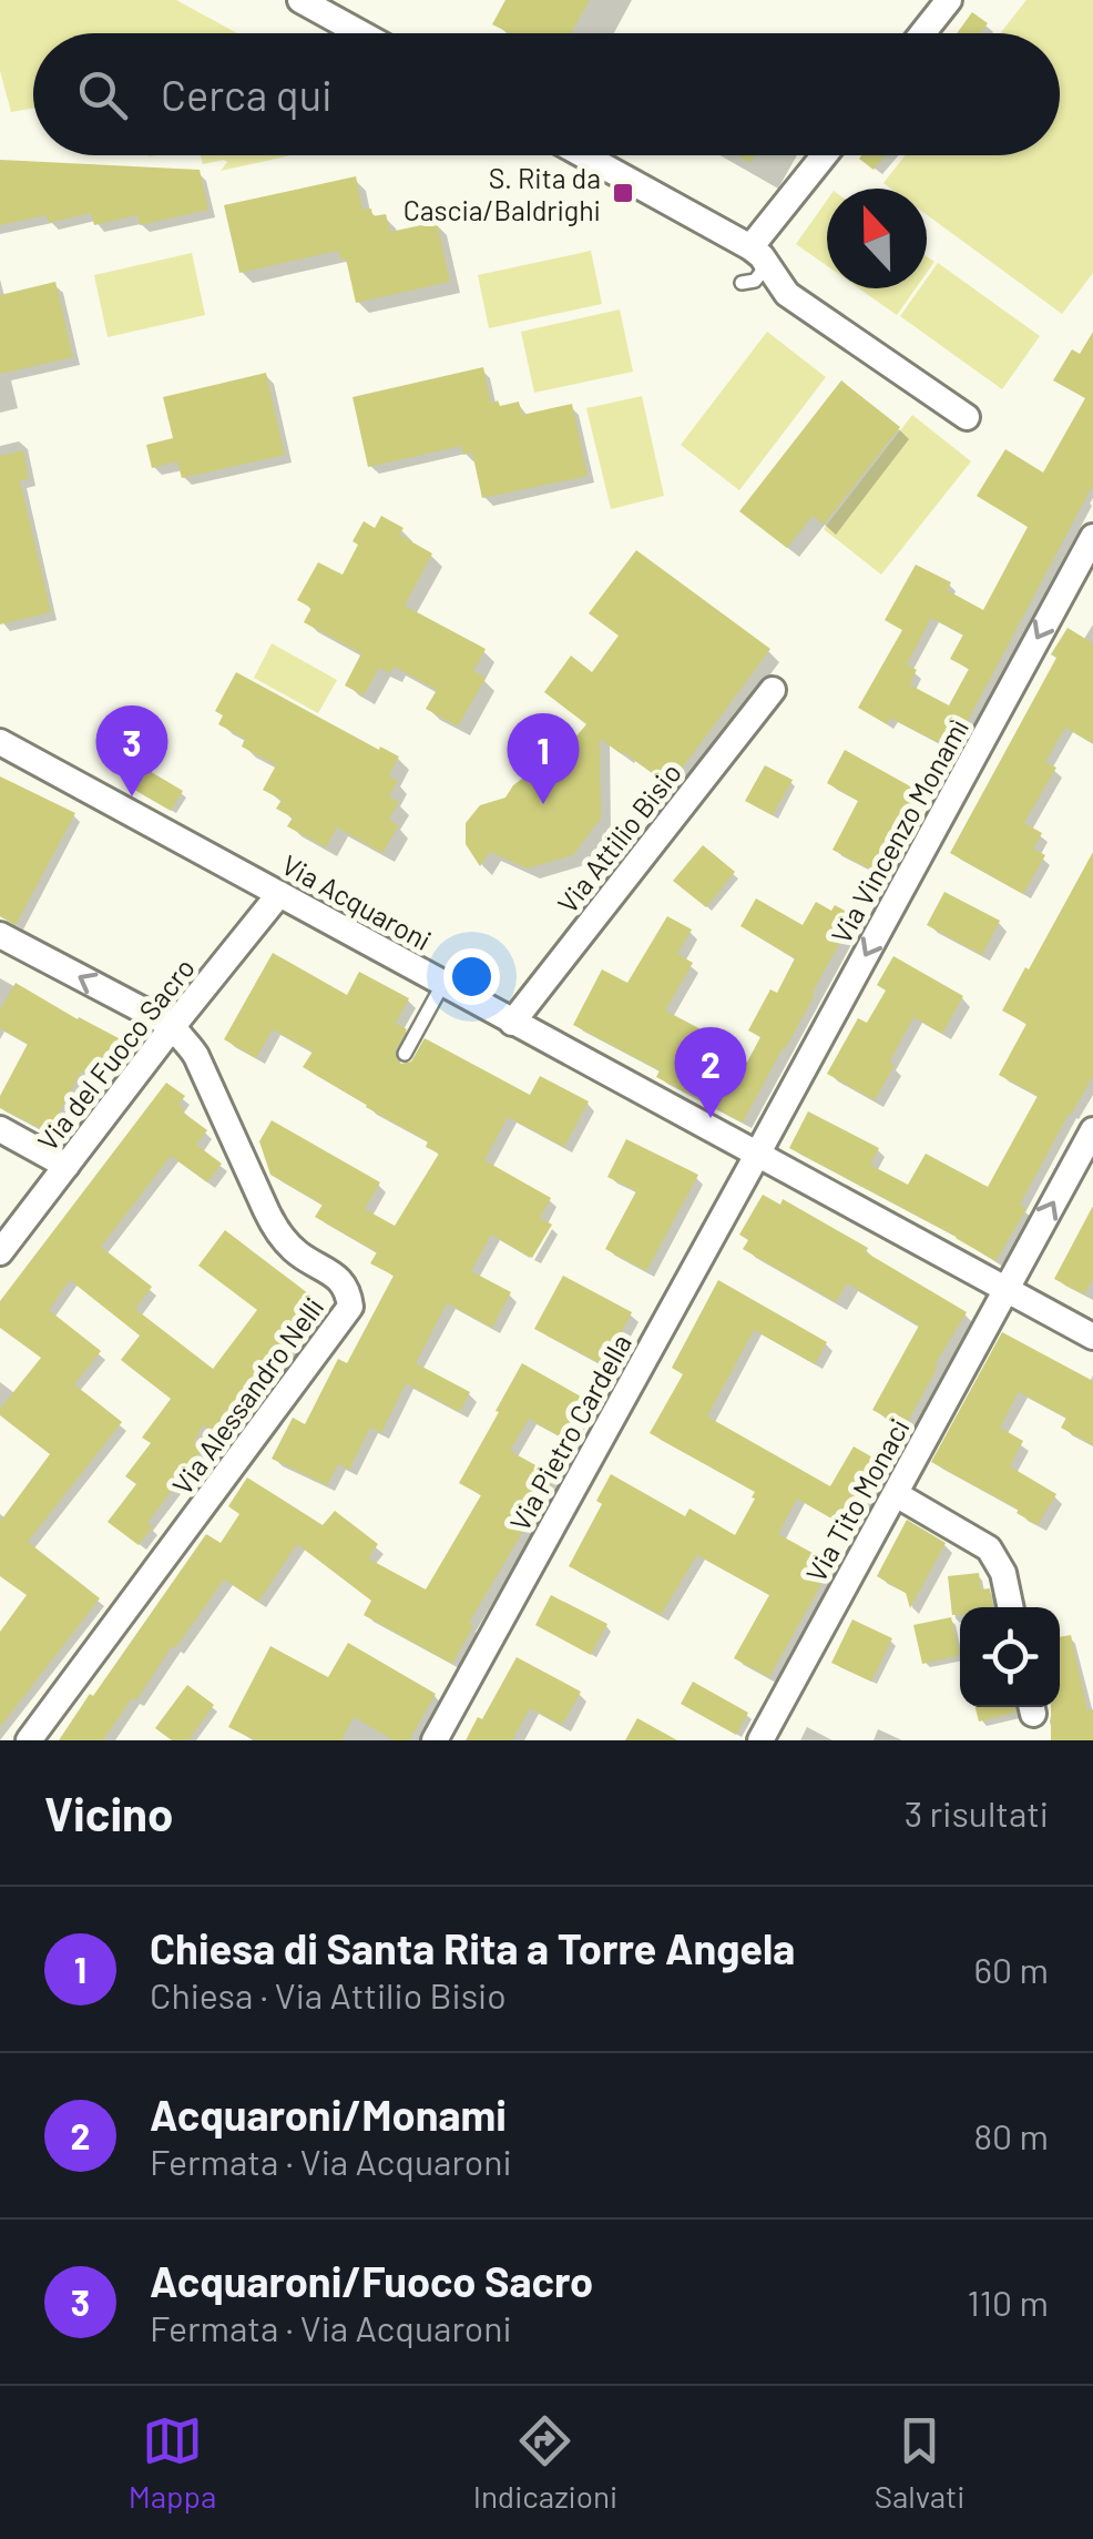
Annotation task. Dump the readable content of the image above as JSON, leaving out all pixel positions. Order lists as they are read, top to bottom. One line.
{"streets":{"street":["Via Vincenzo Monamì","Via Attilio Bisio","Via Acquaroni","Via del Fuoco Sacro","Via Alessandro Nelli","Via Pietro Cardella","Via Tito Monaci"]},"crossings":[["Via Vincenzo Monamì","Via Acquaroni"],["Via Vincenzo Monamì","Via Pietro Cardella"],["Via Attilio Bisio","Via Acquaroni"],["Via Acquaroni","Via del Fuoco Sacro"],["Via Acquaroni","Via Pietro Cardella"],["Via Acquaroni","Via Tito Monaci"],["Via del Fuoco Sacro","Via Alessandro Nelli"]],"one_way":["Via Vincenzo Monamì"],"places":{"transit":["S. Rita da Cascia/Baldrighi"]},"north":"top","page":{"search":"Cerca qui","pins":["3","1","2"],"heading":["Vicino","3 risultati"],"list":[{"mark":"1","name":"Chiesa di Santa Rita a Torre Angela","note":"Chiesa · Via Attilio Bisio","value":"60 m"},{"mark":"2","name":"Acquaroni/Monami","note":"Fermata · Via Acquaroni","value":"80 m"},{"mark":"3","name":"Acquaroni/Fuoco Sacro","note":"Fermata · Via Acquaroni","value":"110 m"}],"nav":["Mappa","Indicazioni","Salvati"]}}
